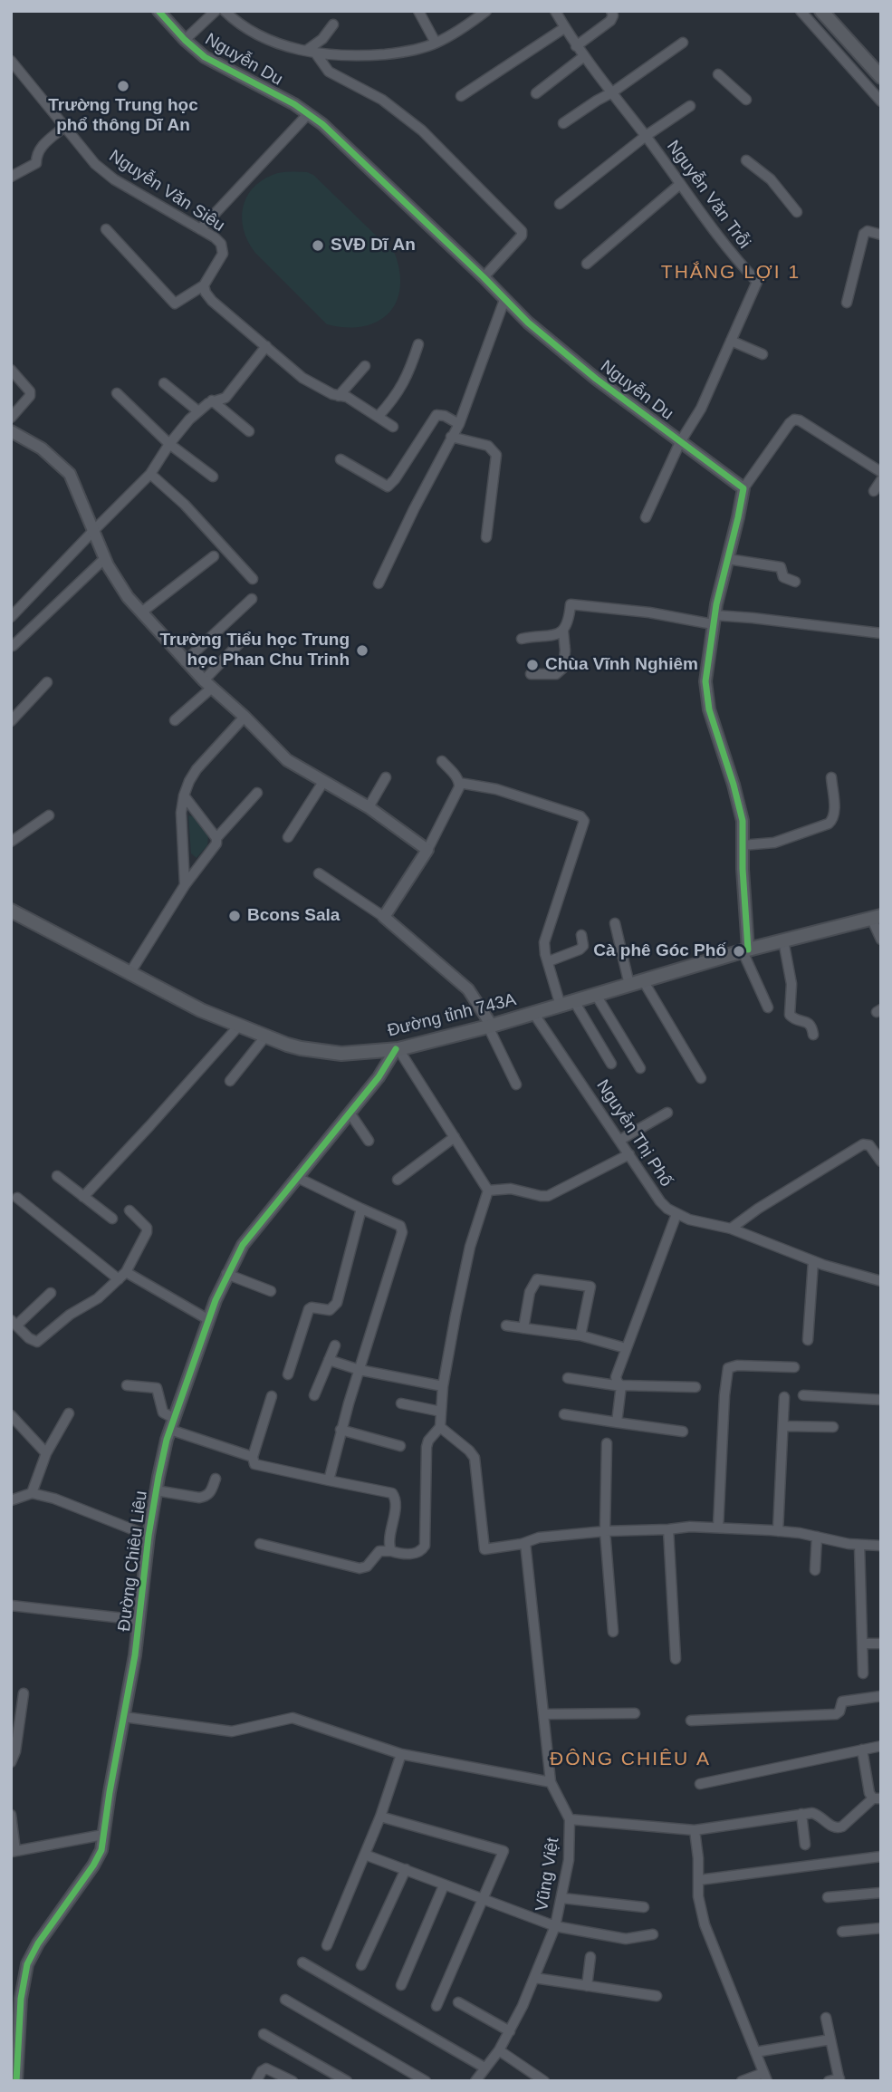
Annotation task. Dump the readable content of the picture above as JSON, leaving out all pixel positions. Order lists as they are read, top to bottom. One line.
{"streets":{"main road":["Đường tỉnh 743A"],"street":["Nguyễn Du","Nguyễn Văn Siêu","Nguyễn Văn Trỗi","Nguyễn Thị Phố","Đường Chiêu Liêu","Vũng Việt"]},"crossings":[["Nguyễn Du","Nguyễn Văn Trỗi"],["Đường tỉnh 743A","Nguyễn Thị Phố"],["Đường tỉnh 743A","Đường Chiêu Liêu"]],"districts":["THẮNG LỢI 1","ĐÔNG CHIÊU A"],"places":["Trường Trung học phổ thông Dĩ An","SVĐ Dĩ An","Trường Tiểu học Trung học Phan Chu Trinh","Chùa Vĩnh Nghiêm","Bcons Sala","Cà phê Góc Phố"]}
